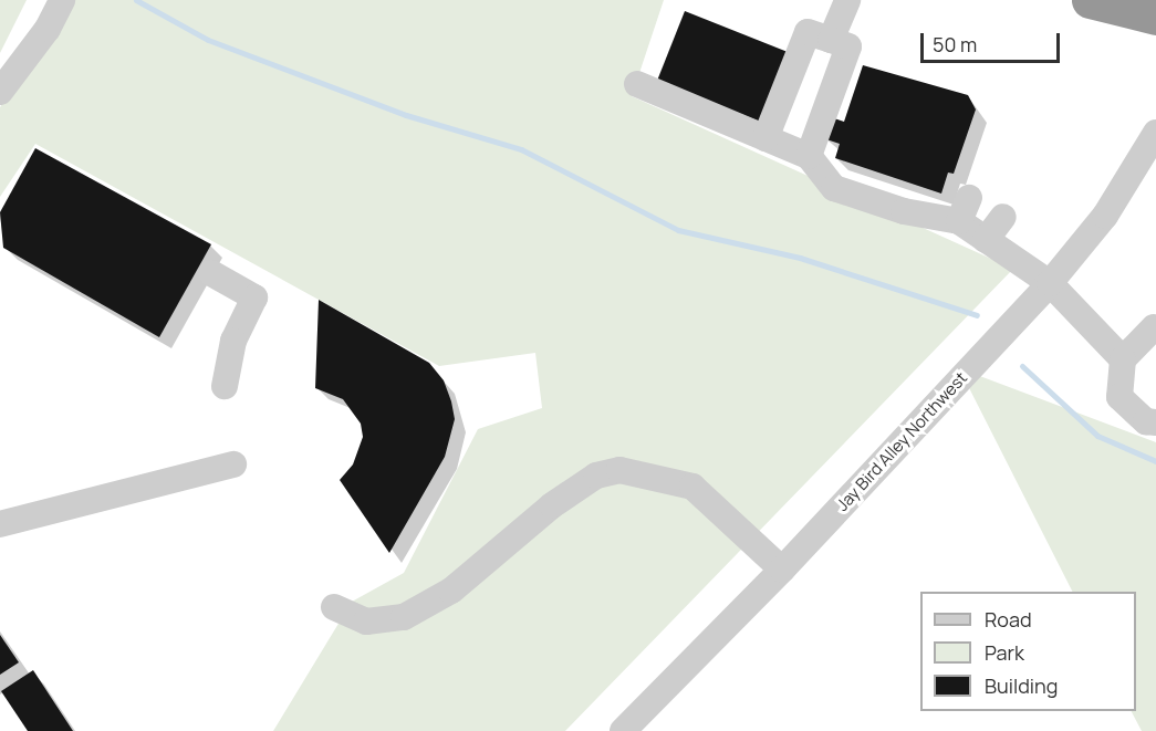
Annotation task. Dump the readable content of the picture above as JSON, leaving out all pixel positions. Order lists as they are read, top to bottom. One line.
{"streets":{"street":["Jay Bird Alley Northwest"]},"legend":["Road","Park","Building"],"scale_bar":"50 m"}
